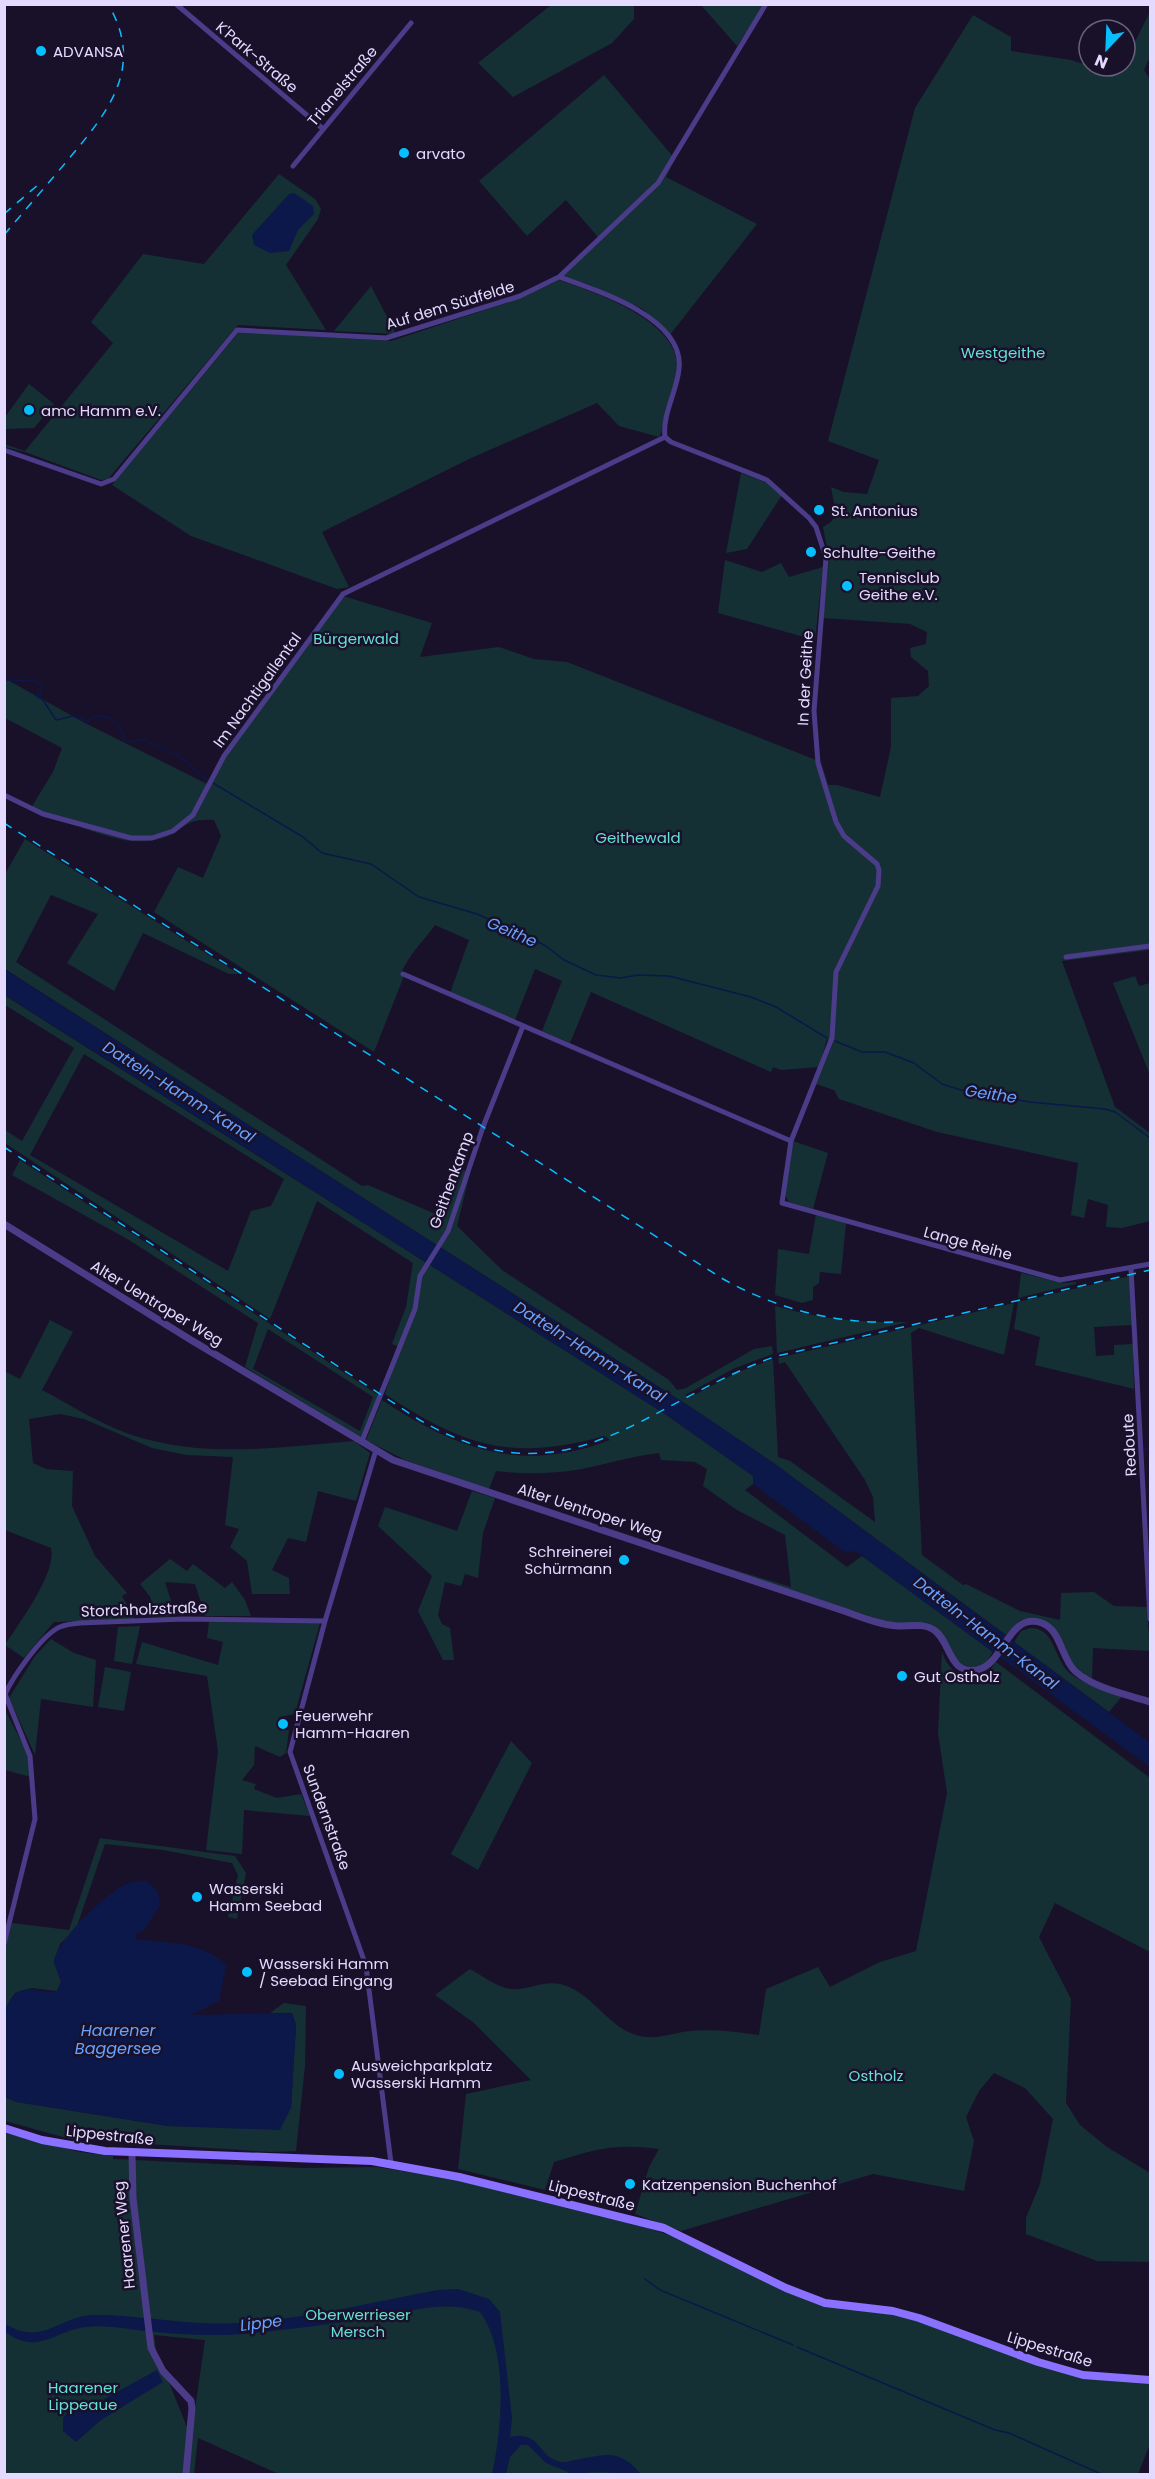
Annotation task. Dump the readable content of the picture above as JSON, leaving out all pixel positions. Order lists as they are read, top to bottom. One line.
{"streets":{"main road":["Lippestraße"],"street":["K'Park-Straße","Trianelstraße","Auf dem Südfelde","In der Geithe","Im Nachtigallental","Geithenkamp","Lange Reihe","Alter Uentroper Weg","Redoute","Storchholzstraße","Sundernstraße","Haarener Weg"]},"crossings":[["K'Park-Straße","Trianelstraße"],["In der Geithe","Im Nachtigallental"],["In der Geithe","Lange Reihe"],["Geithenkamp","Alter Uentroper Weg"],["Lange Reihe","Redoute"],["Alter Uentroper Weg","Sundernstraße"],["Storchholzstraße","Sundernstraße"],["Sundernstraße","Lippestraße"],["Lippestraße","Haarener Weg"]],"water":["Geithe","Datteln-Hamm-Kanal","Haarener Baggersee","Lippe"],"parks":["Westgeithe","Bürgerwald","Geithewald","Ostholz","Oberwerrieser Mersch","Haarener Lippeaue"],"places":["ADVANSA","arvato","amc Hamm e.V.","St. Antonius","Schulte-Geithe","Tennisclub Geithe e.V.","Schreinerei Schürmann","Gut Ostholz","Feuerwehr Hamm-Haaren","Wasserski Hamm Seebad","Wasserski Hamm / Seebad Eingang","Ausweichparkplatz Wasserski Hamm","Katzenpension Buchenhof"],"north":"bottom left"}
